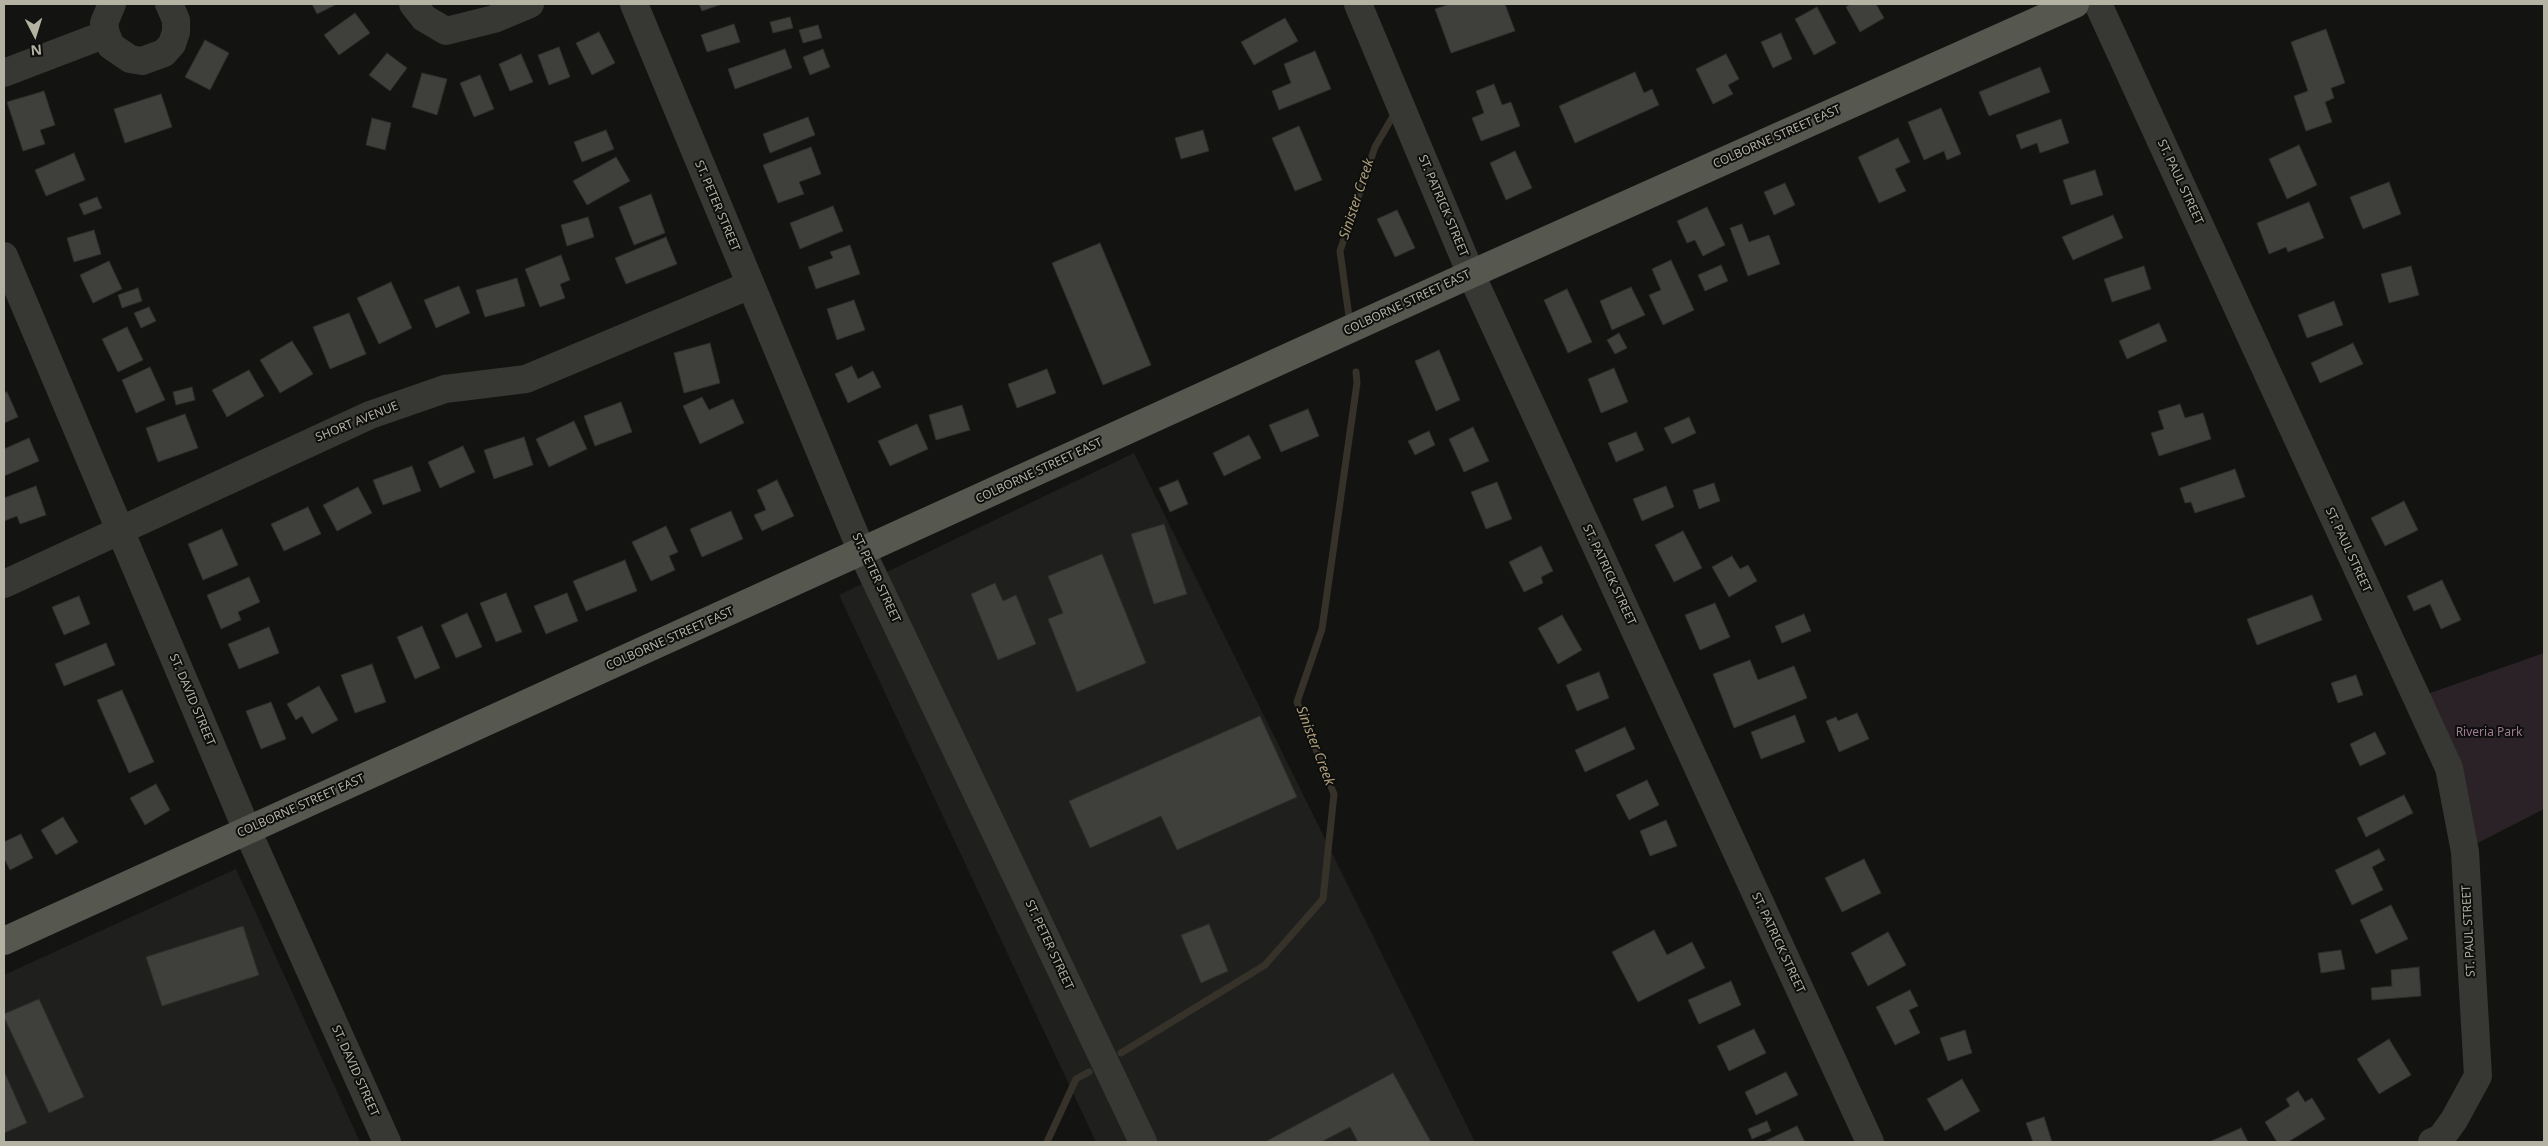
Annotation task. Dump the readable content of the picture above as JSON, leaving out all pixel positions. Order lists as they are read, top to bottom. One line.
{"streets":{"main road":["COLBORNE STREET EAST"],"street":["ST. PAUL STREET","ST. PETER STREET","ST. PATRICK STREET","SHORT AVENUE","ST. DAVID STREET"]},"crossings":[["COLBORNE STREET EAST","ST. PETER STREET"],["COLBORNE STREET EAST","ST. PATRICK STREET"],["COLBORNE STREET EAST","ST. DAVID STREET"],["ST. PETER STREET","SHORT AVENUE"],["SHORT AVENUE","ST. DAVID STREET"]],"water":["Sinister Creek"],"parks":["Riveria Park"],"north":"bottom"}
